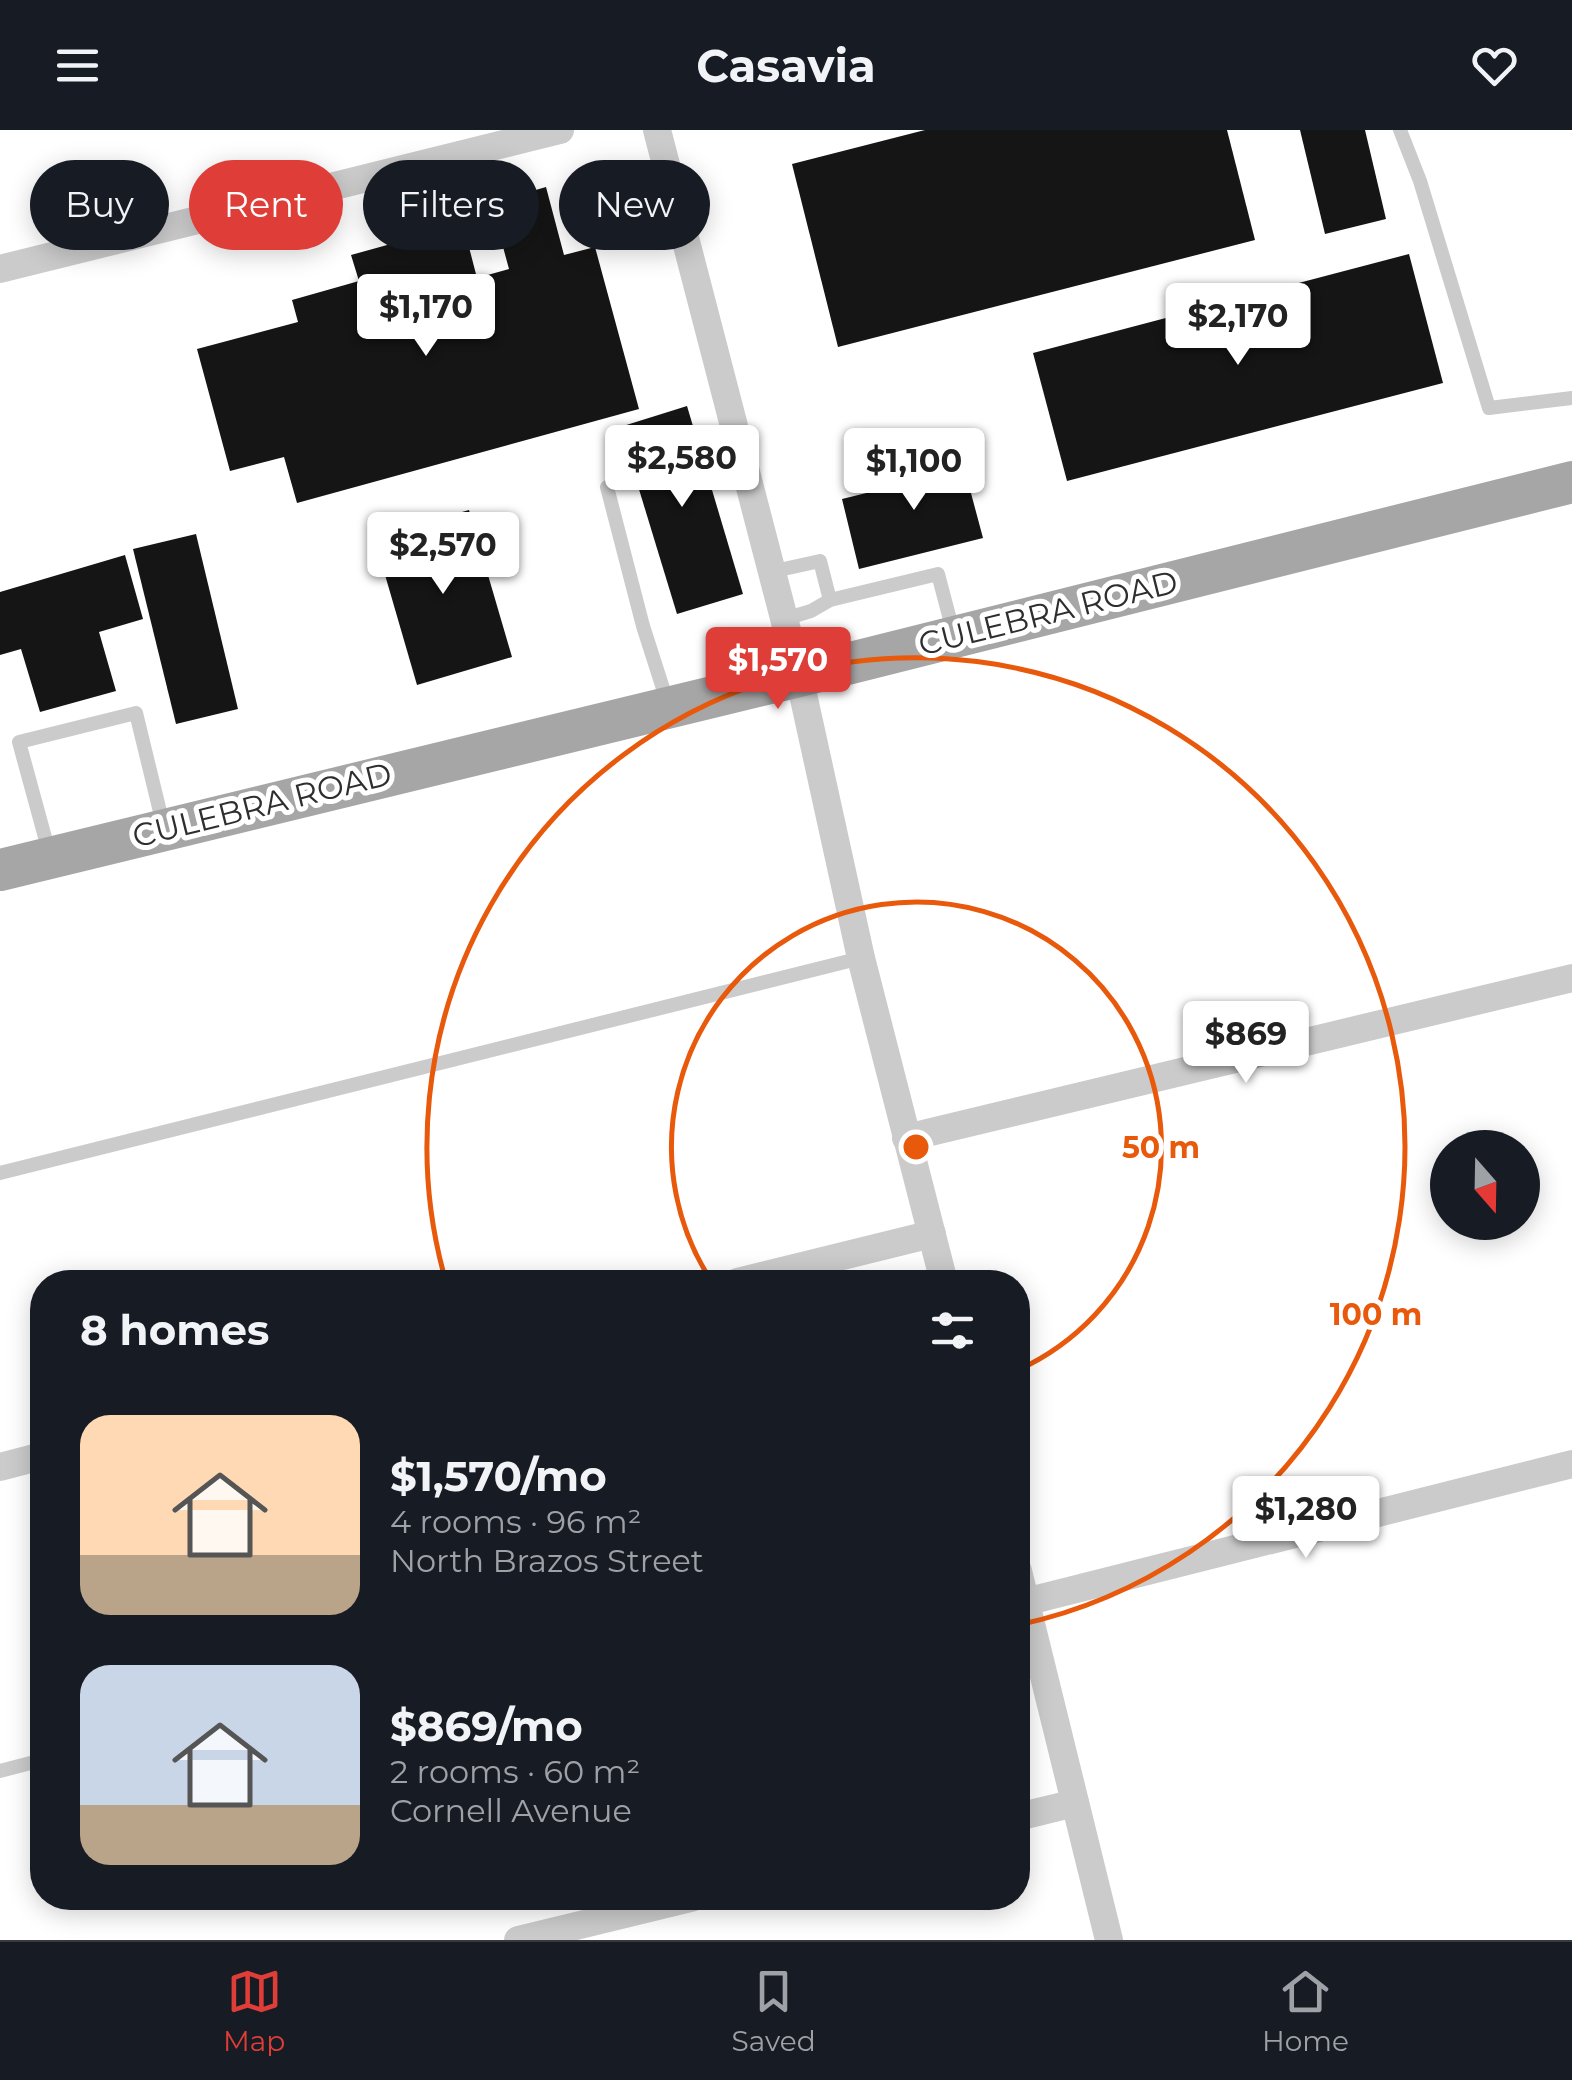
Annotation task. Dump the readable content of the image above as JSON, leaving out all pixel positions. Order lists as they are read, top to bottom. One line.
{"streets":{"main road":["CULEBRA ROAD"]},"north":"bottom","page":{"header":"Casavia","chip":["Buy","Rent","Filters","New"],"price":["$1,170","$2,170","$2,580","$1,100","$2,570","$1,570","$869","$1,280"],"heading":"8 homes","list":[{"name":"$1,570/mo","note":"4 rooms · 96 m² · North Brazos Street"},{"name":"$869/mo","note":"2 rooms · 60 m² · Cornell Avenue"}],"tabs":["Map","Saved","Home"]},"rings":["50 m","100 m"]}
